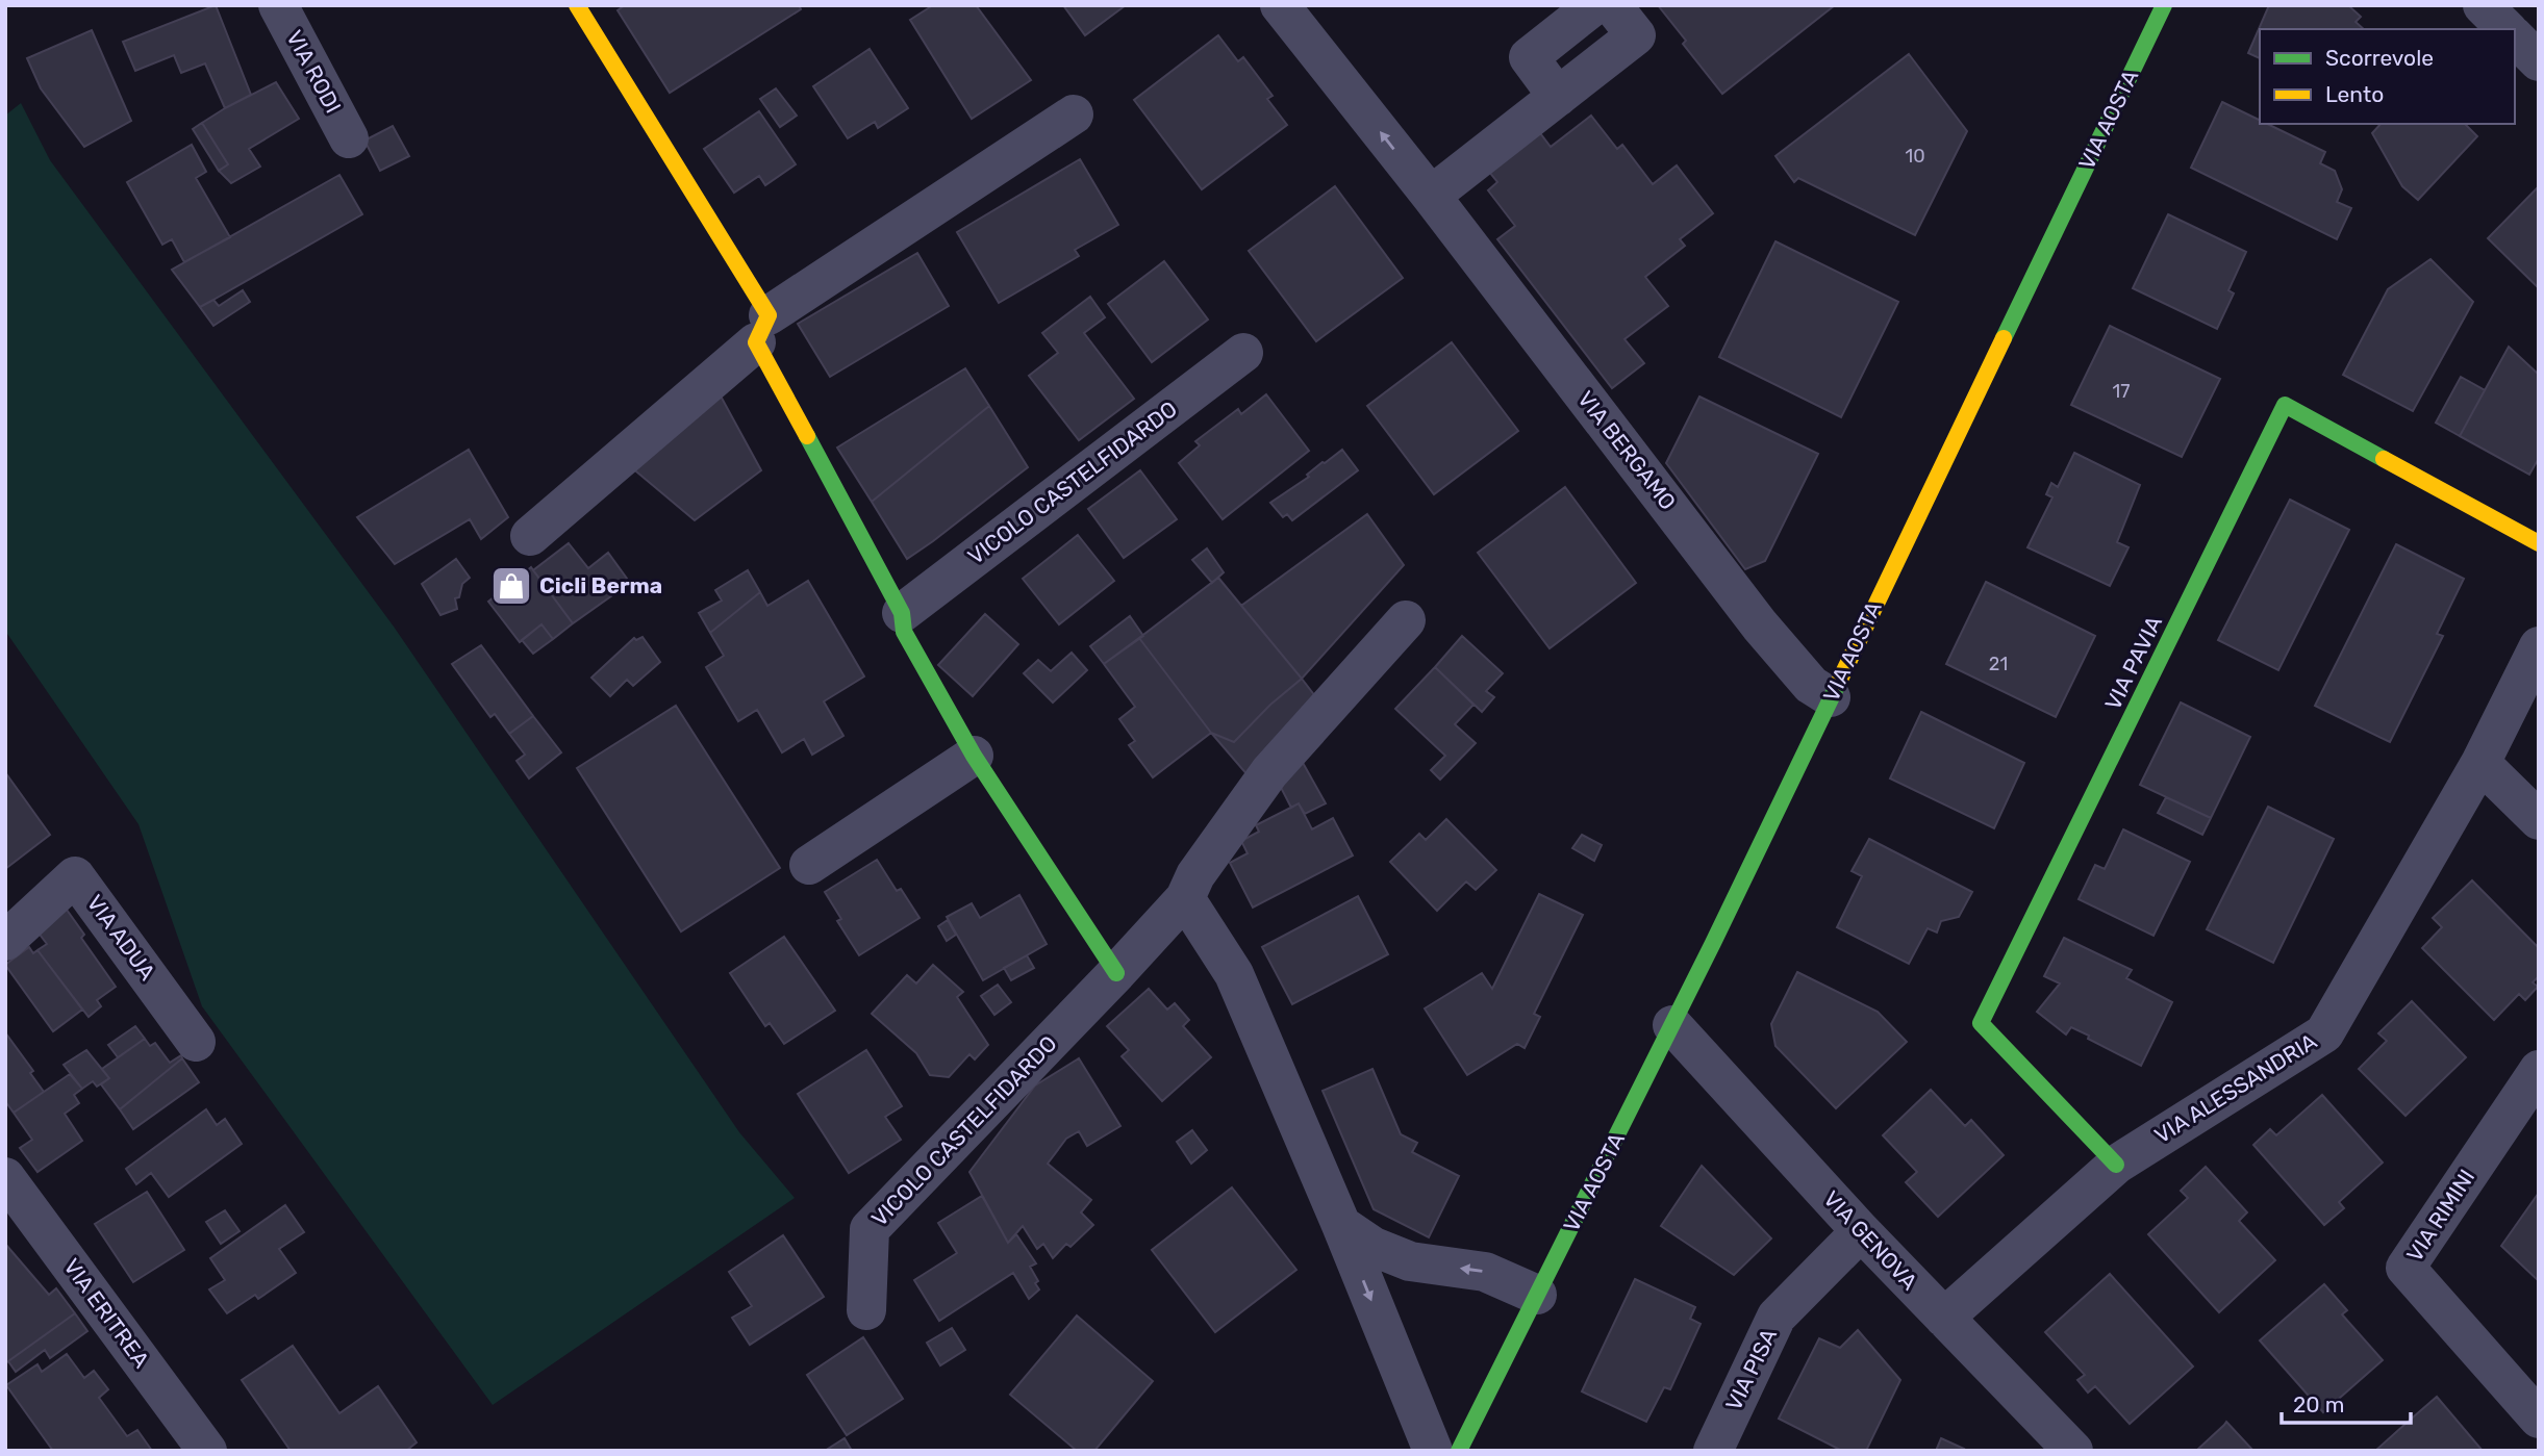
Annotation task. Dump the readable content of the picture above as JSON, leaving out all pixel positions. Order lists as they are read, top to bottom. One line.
{"streets":{"street":["VIA RODI","VIA AOSTA","VIA BERGAMO","VICOLO CASTELFIDARDO","VIA PAVIA","VIA ADUA","VIA ALESSANDRIA","VIA RIMINI","VIA GENOVA","VIA ERITREA","VIA PISA"]},"crossings":[["VIA AOSTA","VIA BERGAMO"],["VIA AOSTA","VIA GENOVA"],["VIA PAVIA","VIA ALESSANDRIA"],["VIA ALESSANDRIA","VIA GENOVA"],["VIA GENOVA","VIA PISA"]],"places":{"shop":["Cicli Berma"]},"house_numbers":["10","17","21"],"legend":["Scorrevole","Lento"],"scale_bar":"20 m"}
